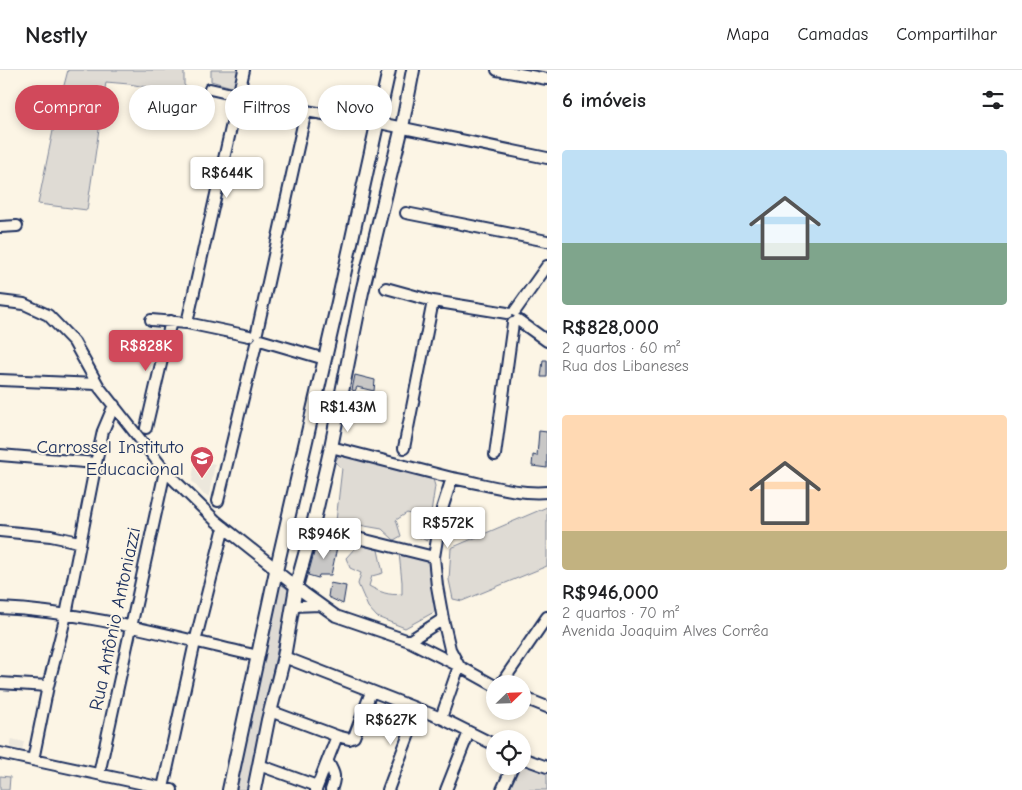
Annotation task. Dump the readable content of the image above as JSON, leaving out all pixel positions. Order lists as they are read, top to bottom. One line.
{"streets":{"street":["Rua Antônio Antoniazzi"]},"places":{"school or university":["Carrossel Instituto Educacional"]},"north":"top right","page":{"header":"Nestly","nav":["Mapa","Camadas","Compartilhar"],"heading":"6 imóveis","chip":["Comprar","Alugar","Filtros","Novo"],"list":[{"name":"R$828,000","note":"2 quartos · 60 m² · Rua dos Libaneses"},{"name":"R$946,000","note":"2 quartos · 70 m² · Avenida Joaquim Alves Corrêa"}],"price":["R$644K","R$828K","R$1.43M","R$572K","R$946K","R$627K"]}}
